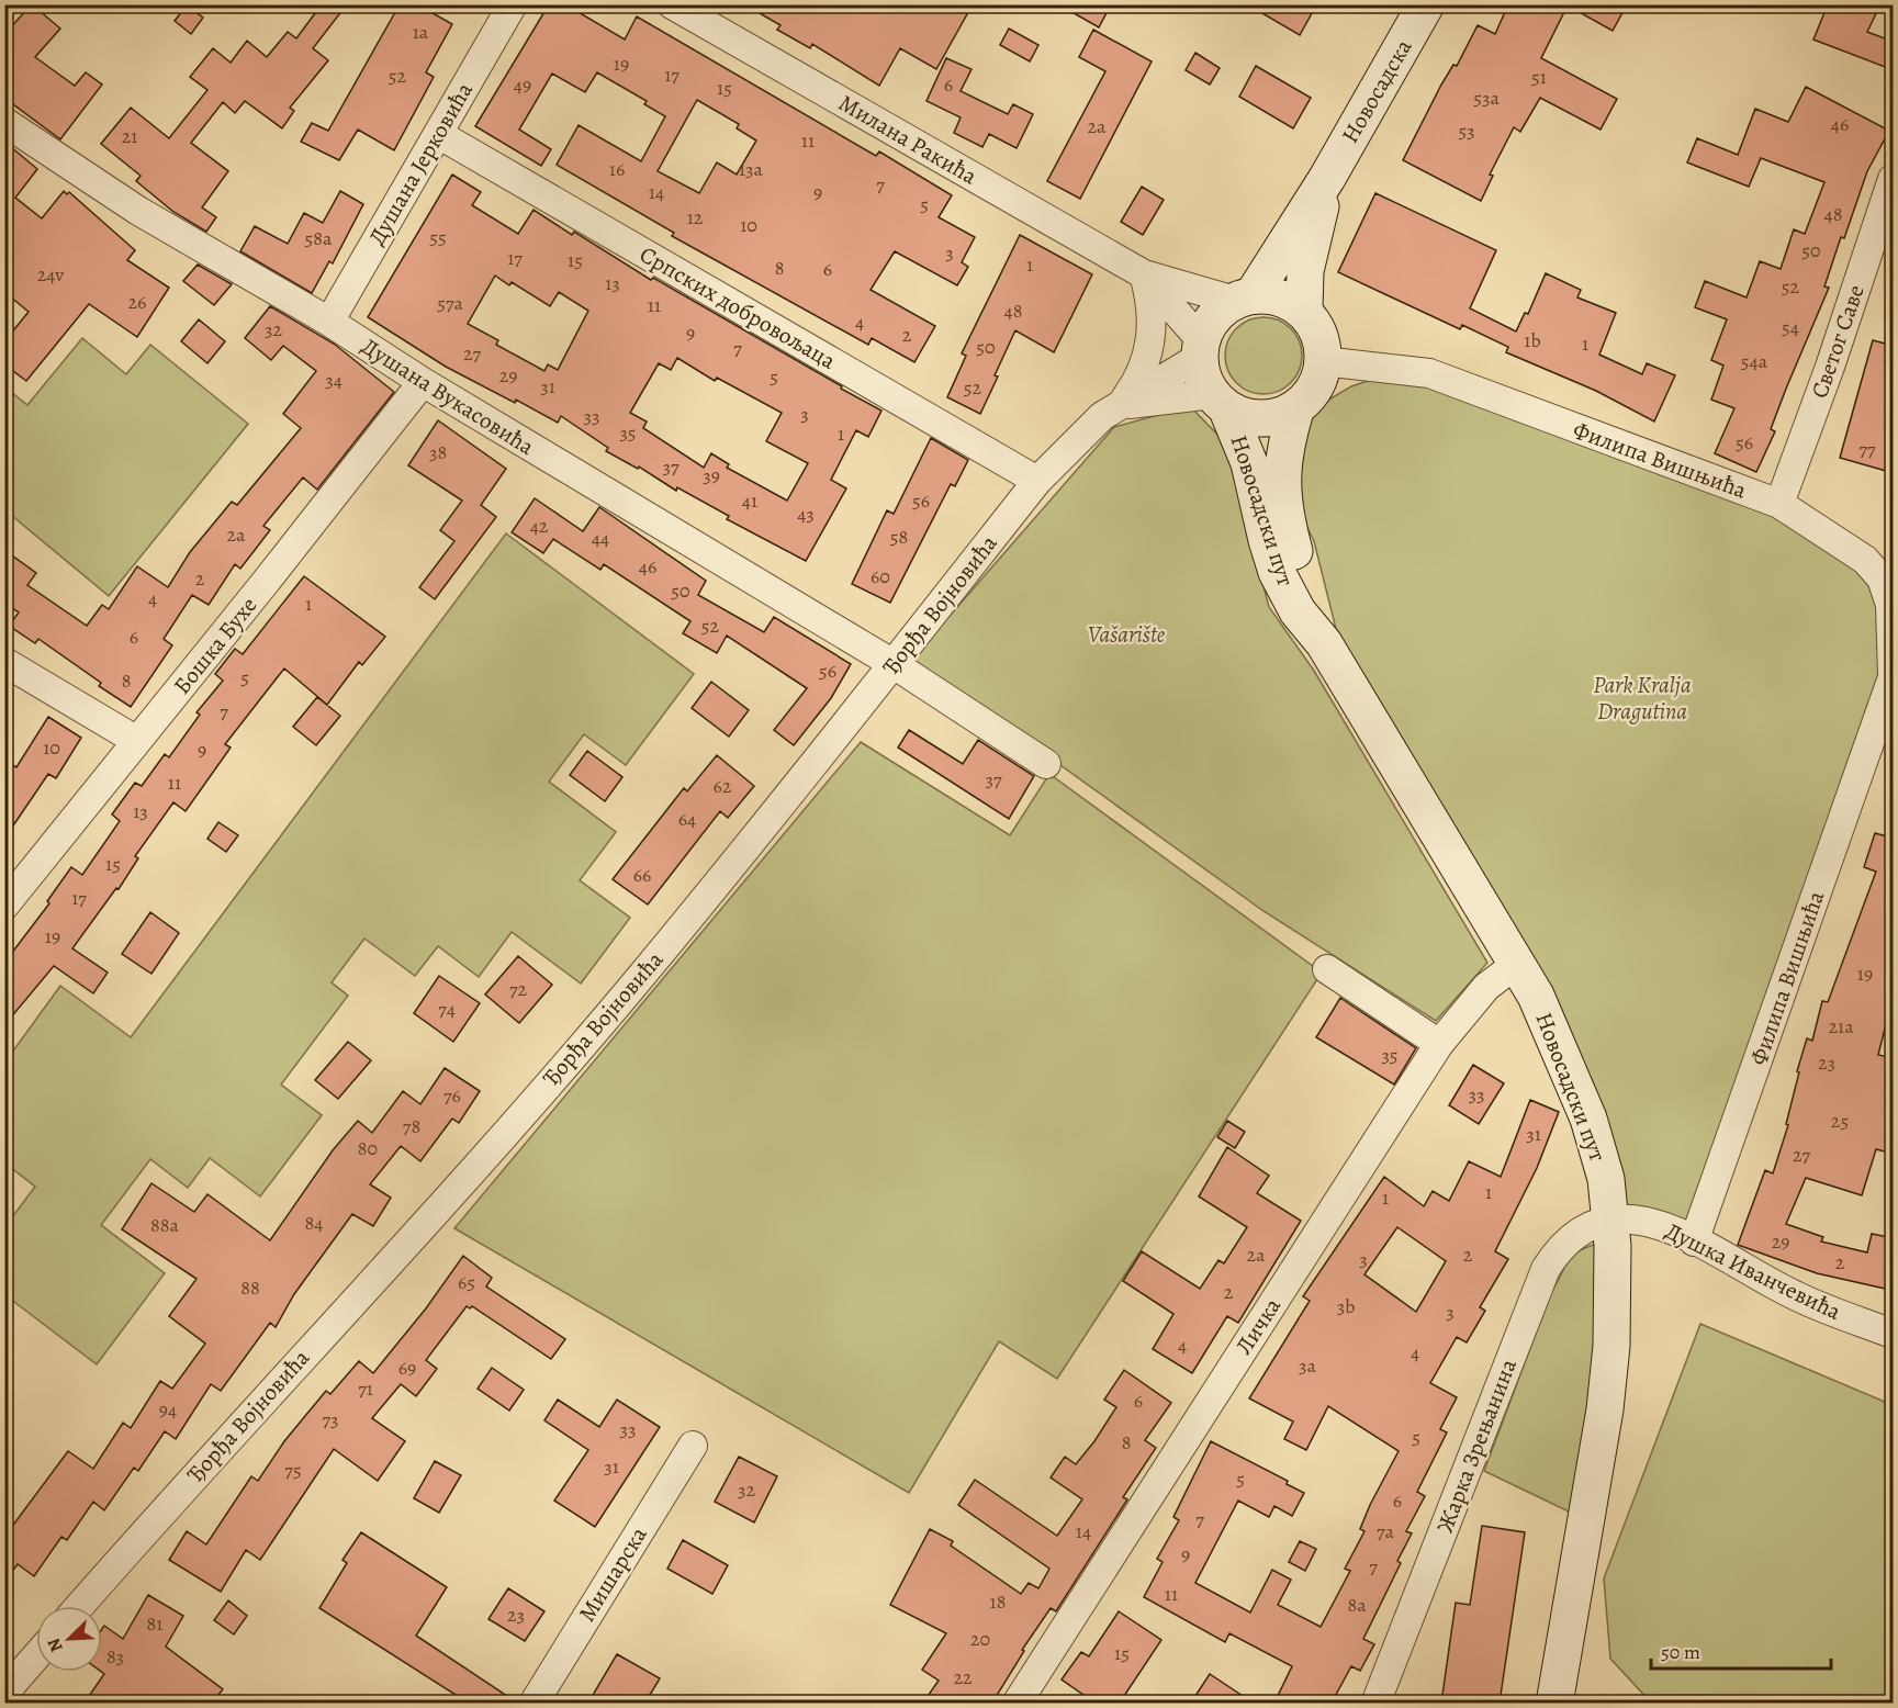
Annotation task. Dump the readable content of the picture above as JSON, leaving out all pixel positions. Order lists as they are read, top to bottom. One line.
{"streets":{"main road":["Новосадска","Новосадски пут"],"street":["Милана Ракића","Душана Јерковића","Српских добровољаца","Светог Саве","Душана Вукасовића","Филипа Вишњића","Ђорђа Војновића","Бошка Бухе","Душка Иванчевића","Личка","Жарка Зрењанина","Мишарска"]},"crossings":[["Новосадска","Милана Ракића"],["Новосадска","Филипа Вишњића"],["Новосадска","Новосадски пут"],["Новосадска","Ђорђа Војновића"],["Милана Ракића","Филипа Вишњића"],["Милана Ракића","Новосадски пут"],["Милана Ракића","Ђорђа Војновића"],["Душана Јерковића","Српских добровољаца"],["Душана Јерковића","Душана Вукасовића"],["Српских добровољаца","Ђорђа Војновића"],["Светог Саве","Филипа Вишњића"],["Душана Вукасовића","Ђорђа Војновића"],["Душана Вукасовића","Бошка Бухе"],["Филипа Вишњића","Новосадски пут"],["Филипа Вишњића","Ђорђа Војновића"],["Филипа Вишњића","Душка Иванчевића"],["Новосадски пут","Ђорђа Војновића"],["Новосадски пут","Душка Иванчевића"],["Новосадски пут","Личка"],["Новосадски пут","Жарка Зрењанина"],["Душка Иванчевића","Жарка Зрењанина"]],"parks":["Vašarište","Park Kralja Dragutina"],"house_numbers":["1a","19","17","52","51","49","6","15","53a","46","2a","53","21","11","16","13a","7","14","9","5","48","12","10","55","58a","50","3","17","15","1","8","6","24v","13","52","26","57a","11","48","4","54","32","9","2","1b","1","50","7","27","54a","29","5","34","31","52","3","33","35","1","56","77","38","37","39","41","56","43","42","2a","58","44","46","60","2","50","4","1","52","6","56","5","8","7","10","9","37","11","62","13","64","15","66","17","19","19","72","74","21a","35","23","33","76","25","78","31","80","27","1","1","84","88a","29","2a","2","3","2","65","88","2","3b","3","4","4","3a","69","71","6","94","73","33","5","8","31","75","5","32","6","7","14","7a","9","7","11","18","8a","23","81","20","15","83","22"],"scale_bar":"50 m","north":"bottom left"}
